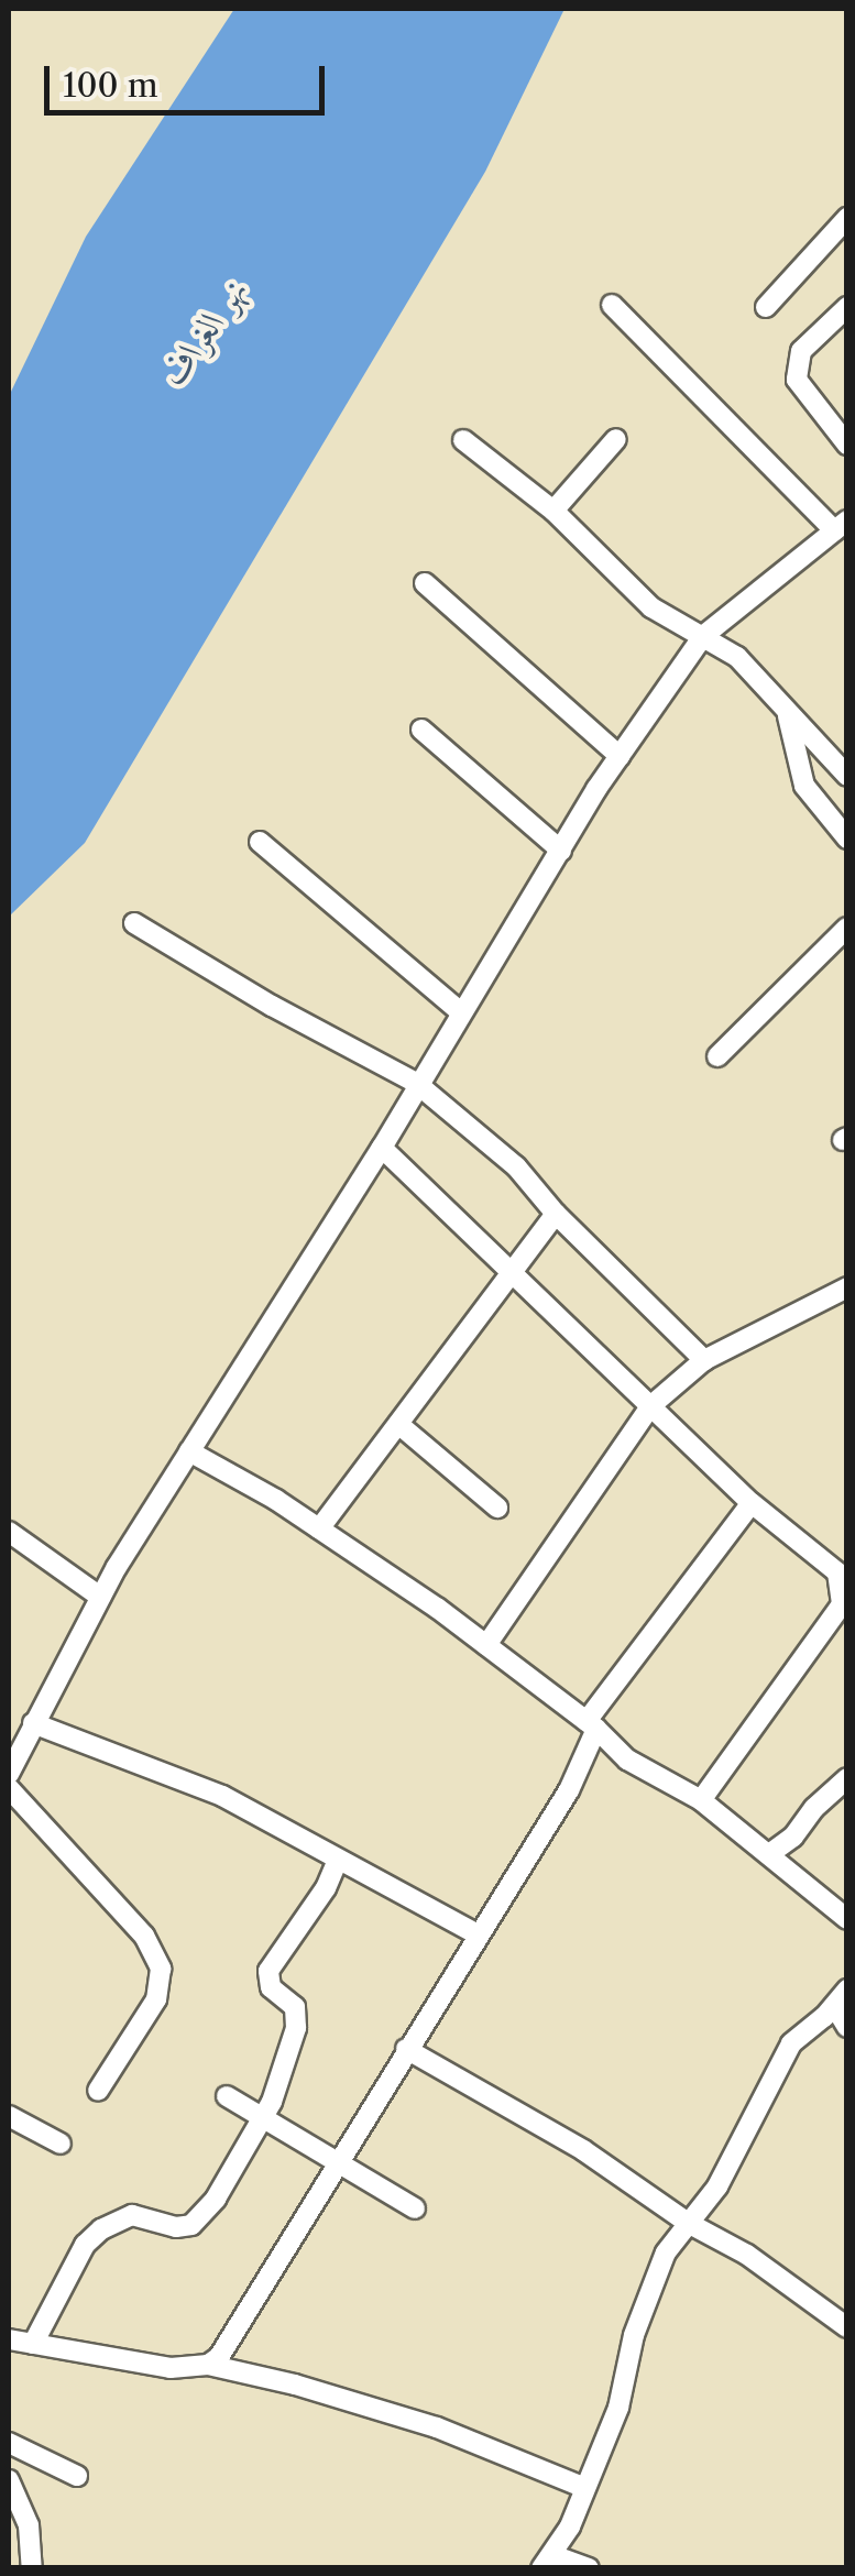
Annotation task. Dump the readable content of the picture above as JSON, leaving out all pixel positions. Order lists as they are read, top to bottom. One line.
{"water":["نهر الغراف"],"scale_bar":"100 m"}
